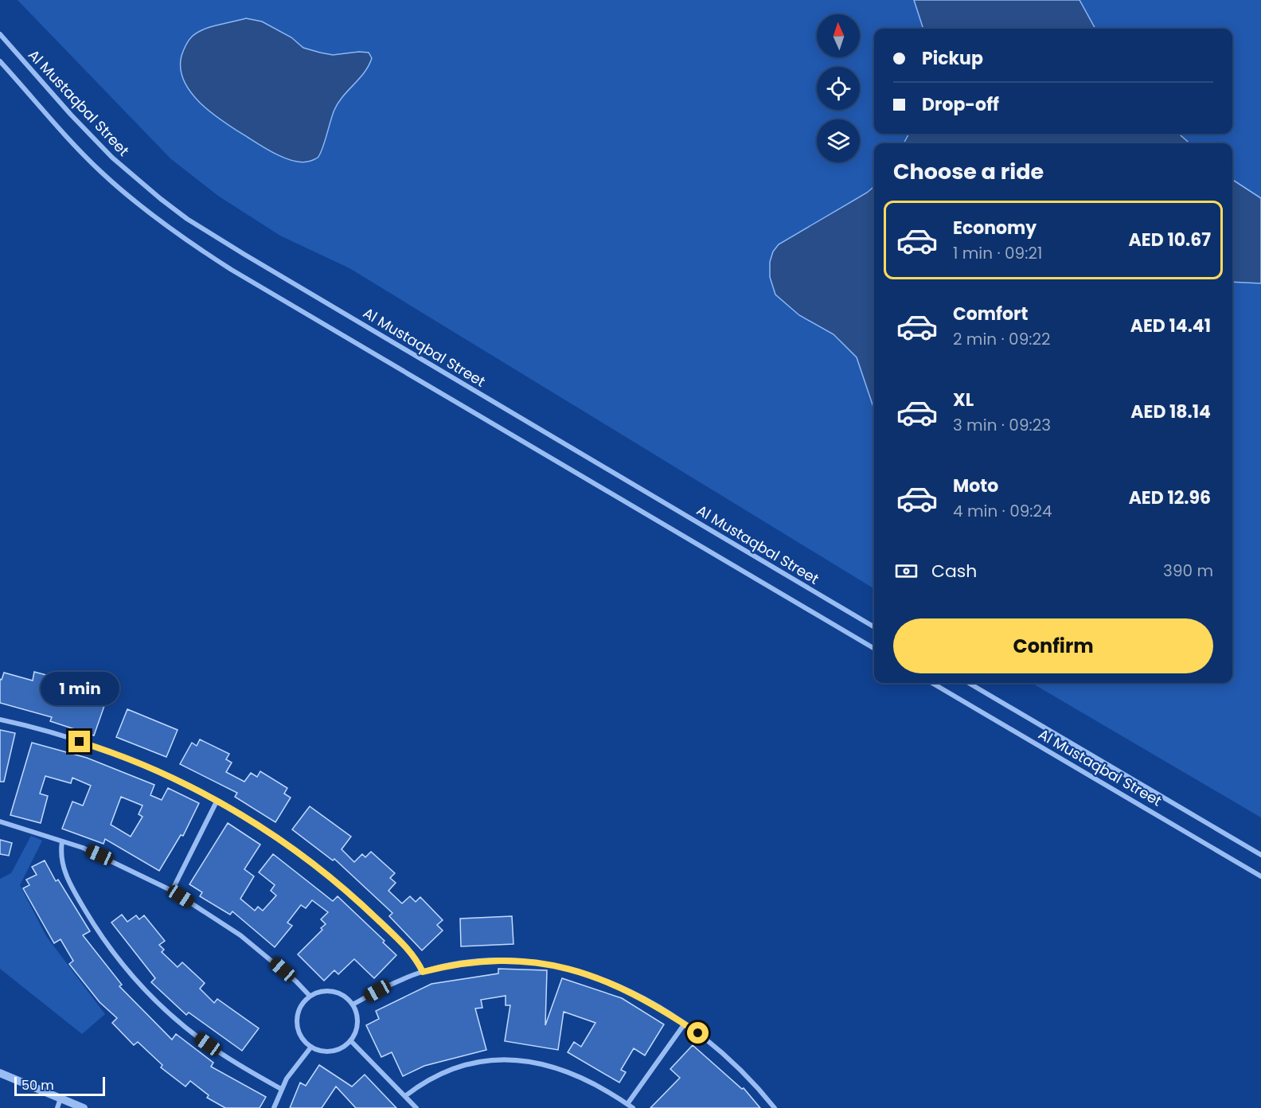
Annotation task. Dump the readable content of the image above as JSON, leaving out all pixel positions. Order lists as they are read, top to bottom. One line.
{"streets":{"street":["Al Mustaqbal Street"]},"scale_bar":"50 m","north":"top","page":{"banner":["Pickup","Drop-off"],"heading":"Choose a ride","list":[{"name":"Economy","note":"1 min · 09:21","value":"AED 10.67"},{"name":"Comfort","note":"2 min · 09:22","value":"AED 14.41"},{"name":"XL","note":"3 min · 09:23","value":"AED 18.14"},{"name":"Moto","note":"4 min · 09:24","value":"AED 12.96"}],"pay":["Cash","390 m"],"buttons":"Confirm","bubble":"1 min","scale":"50 m"}}
